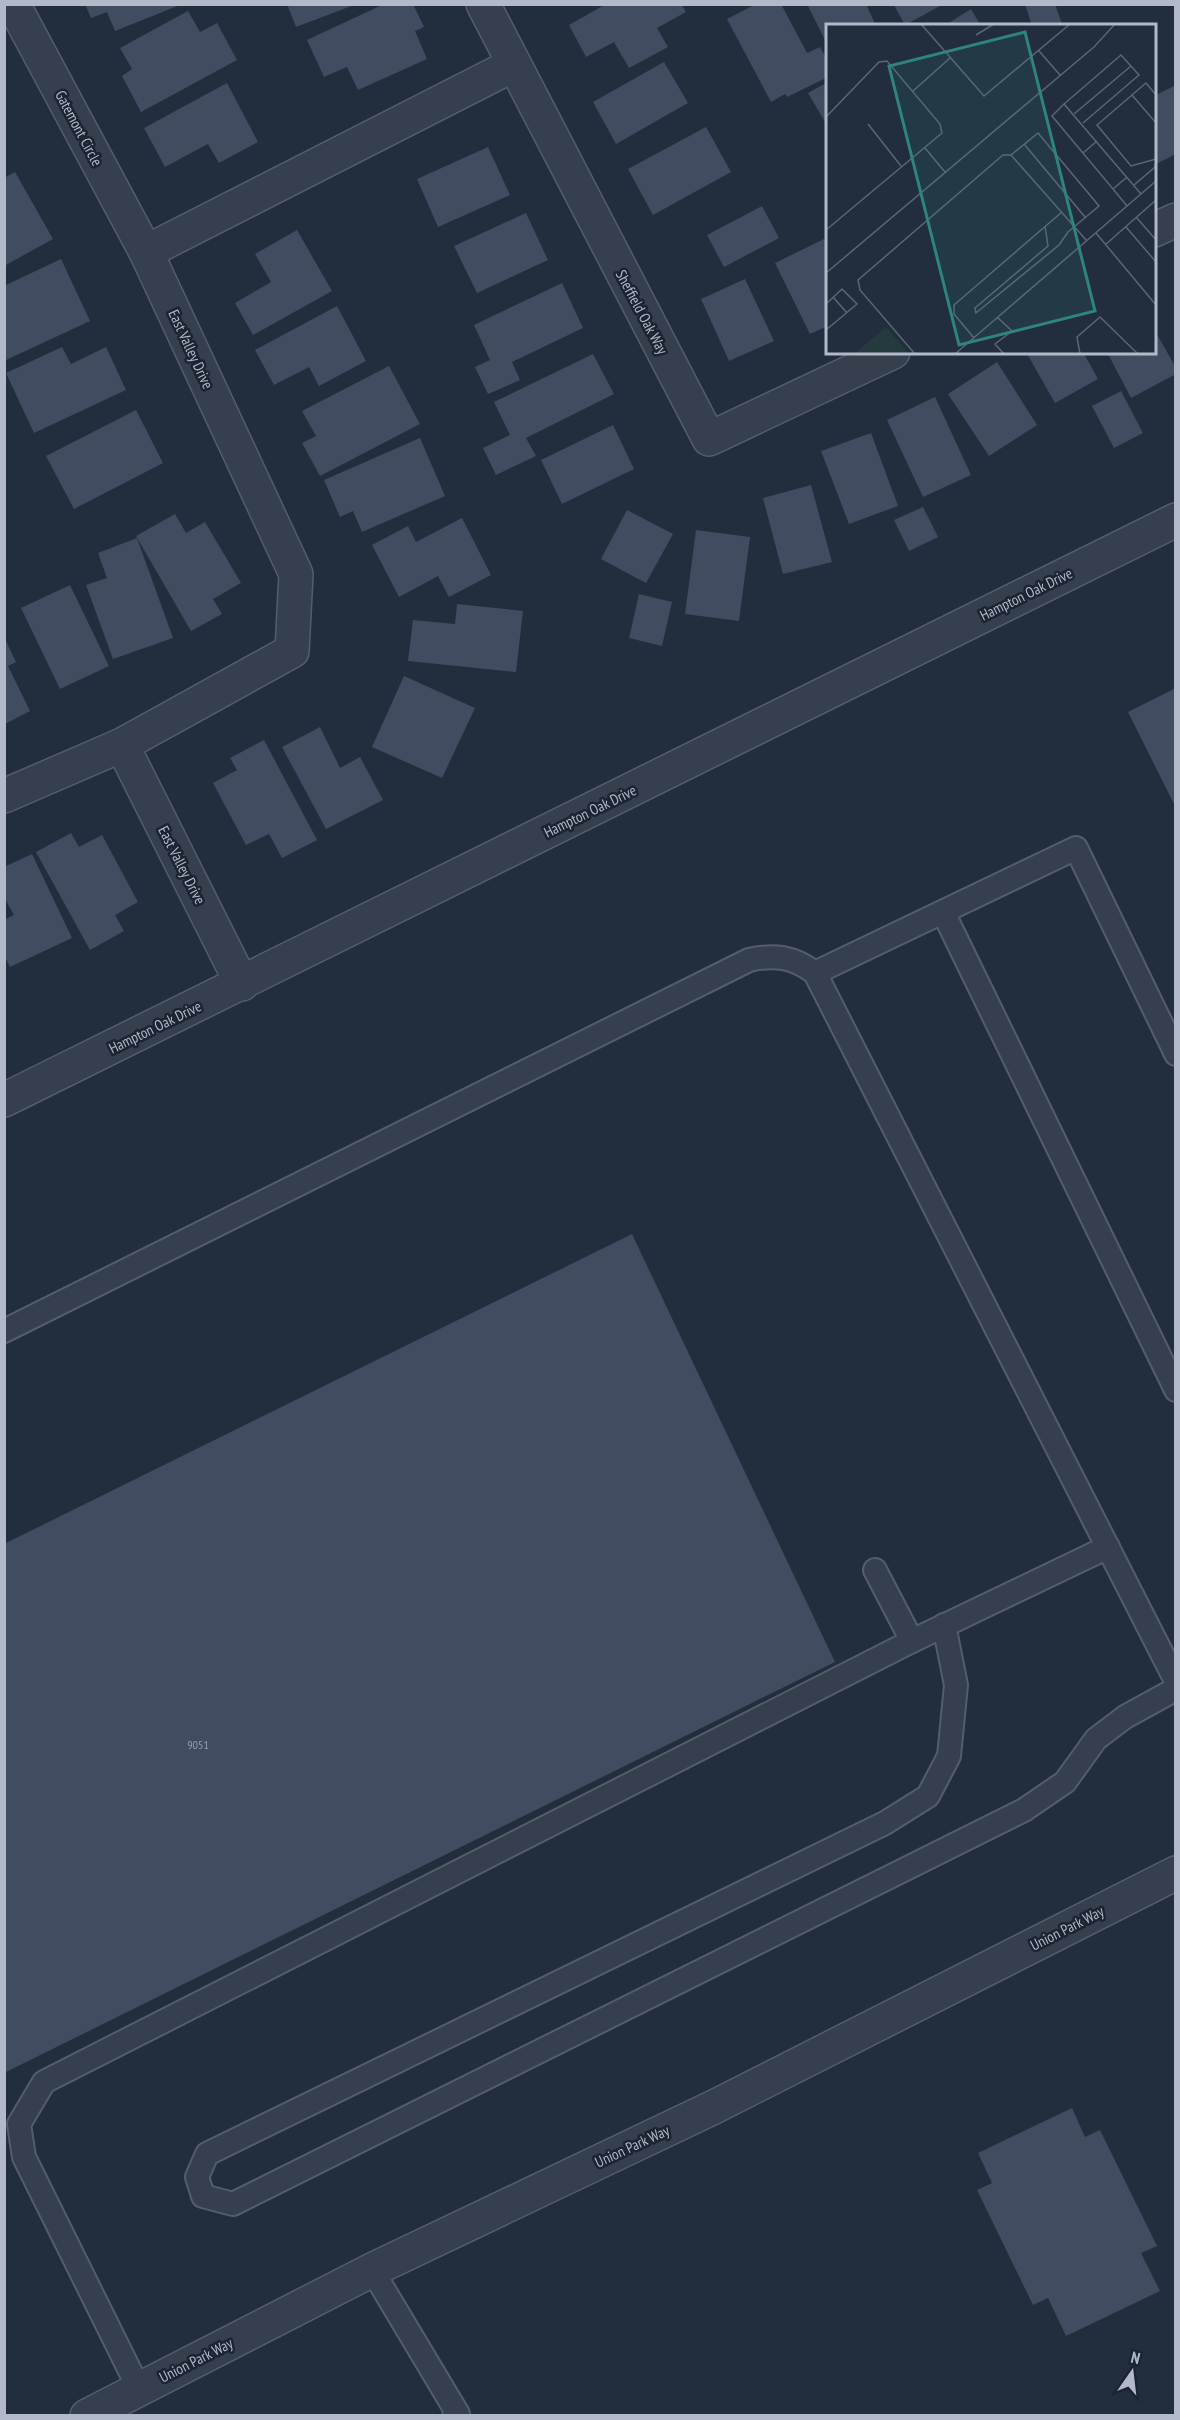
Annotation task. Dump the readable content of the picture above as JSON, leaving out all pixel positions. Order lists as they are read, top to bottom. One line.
{"streets":{"street":["Gatemont Circle","Sheffield Oak Way","East Valley Drive","Hampton Oak Drive","Union Park Way"]},"crossings":[["Gatemont Circle","East Valley Drive"],["East Valley Drive","Hampton Oak Drive"]],"house_numbers":["9051"],"north":"top"}
